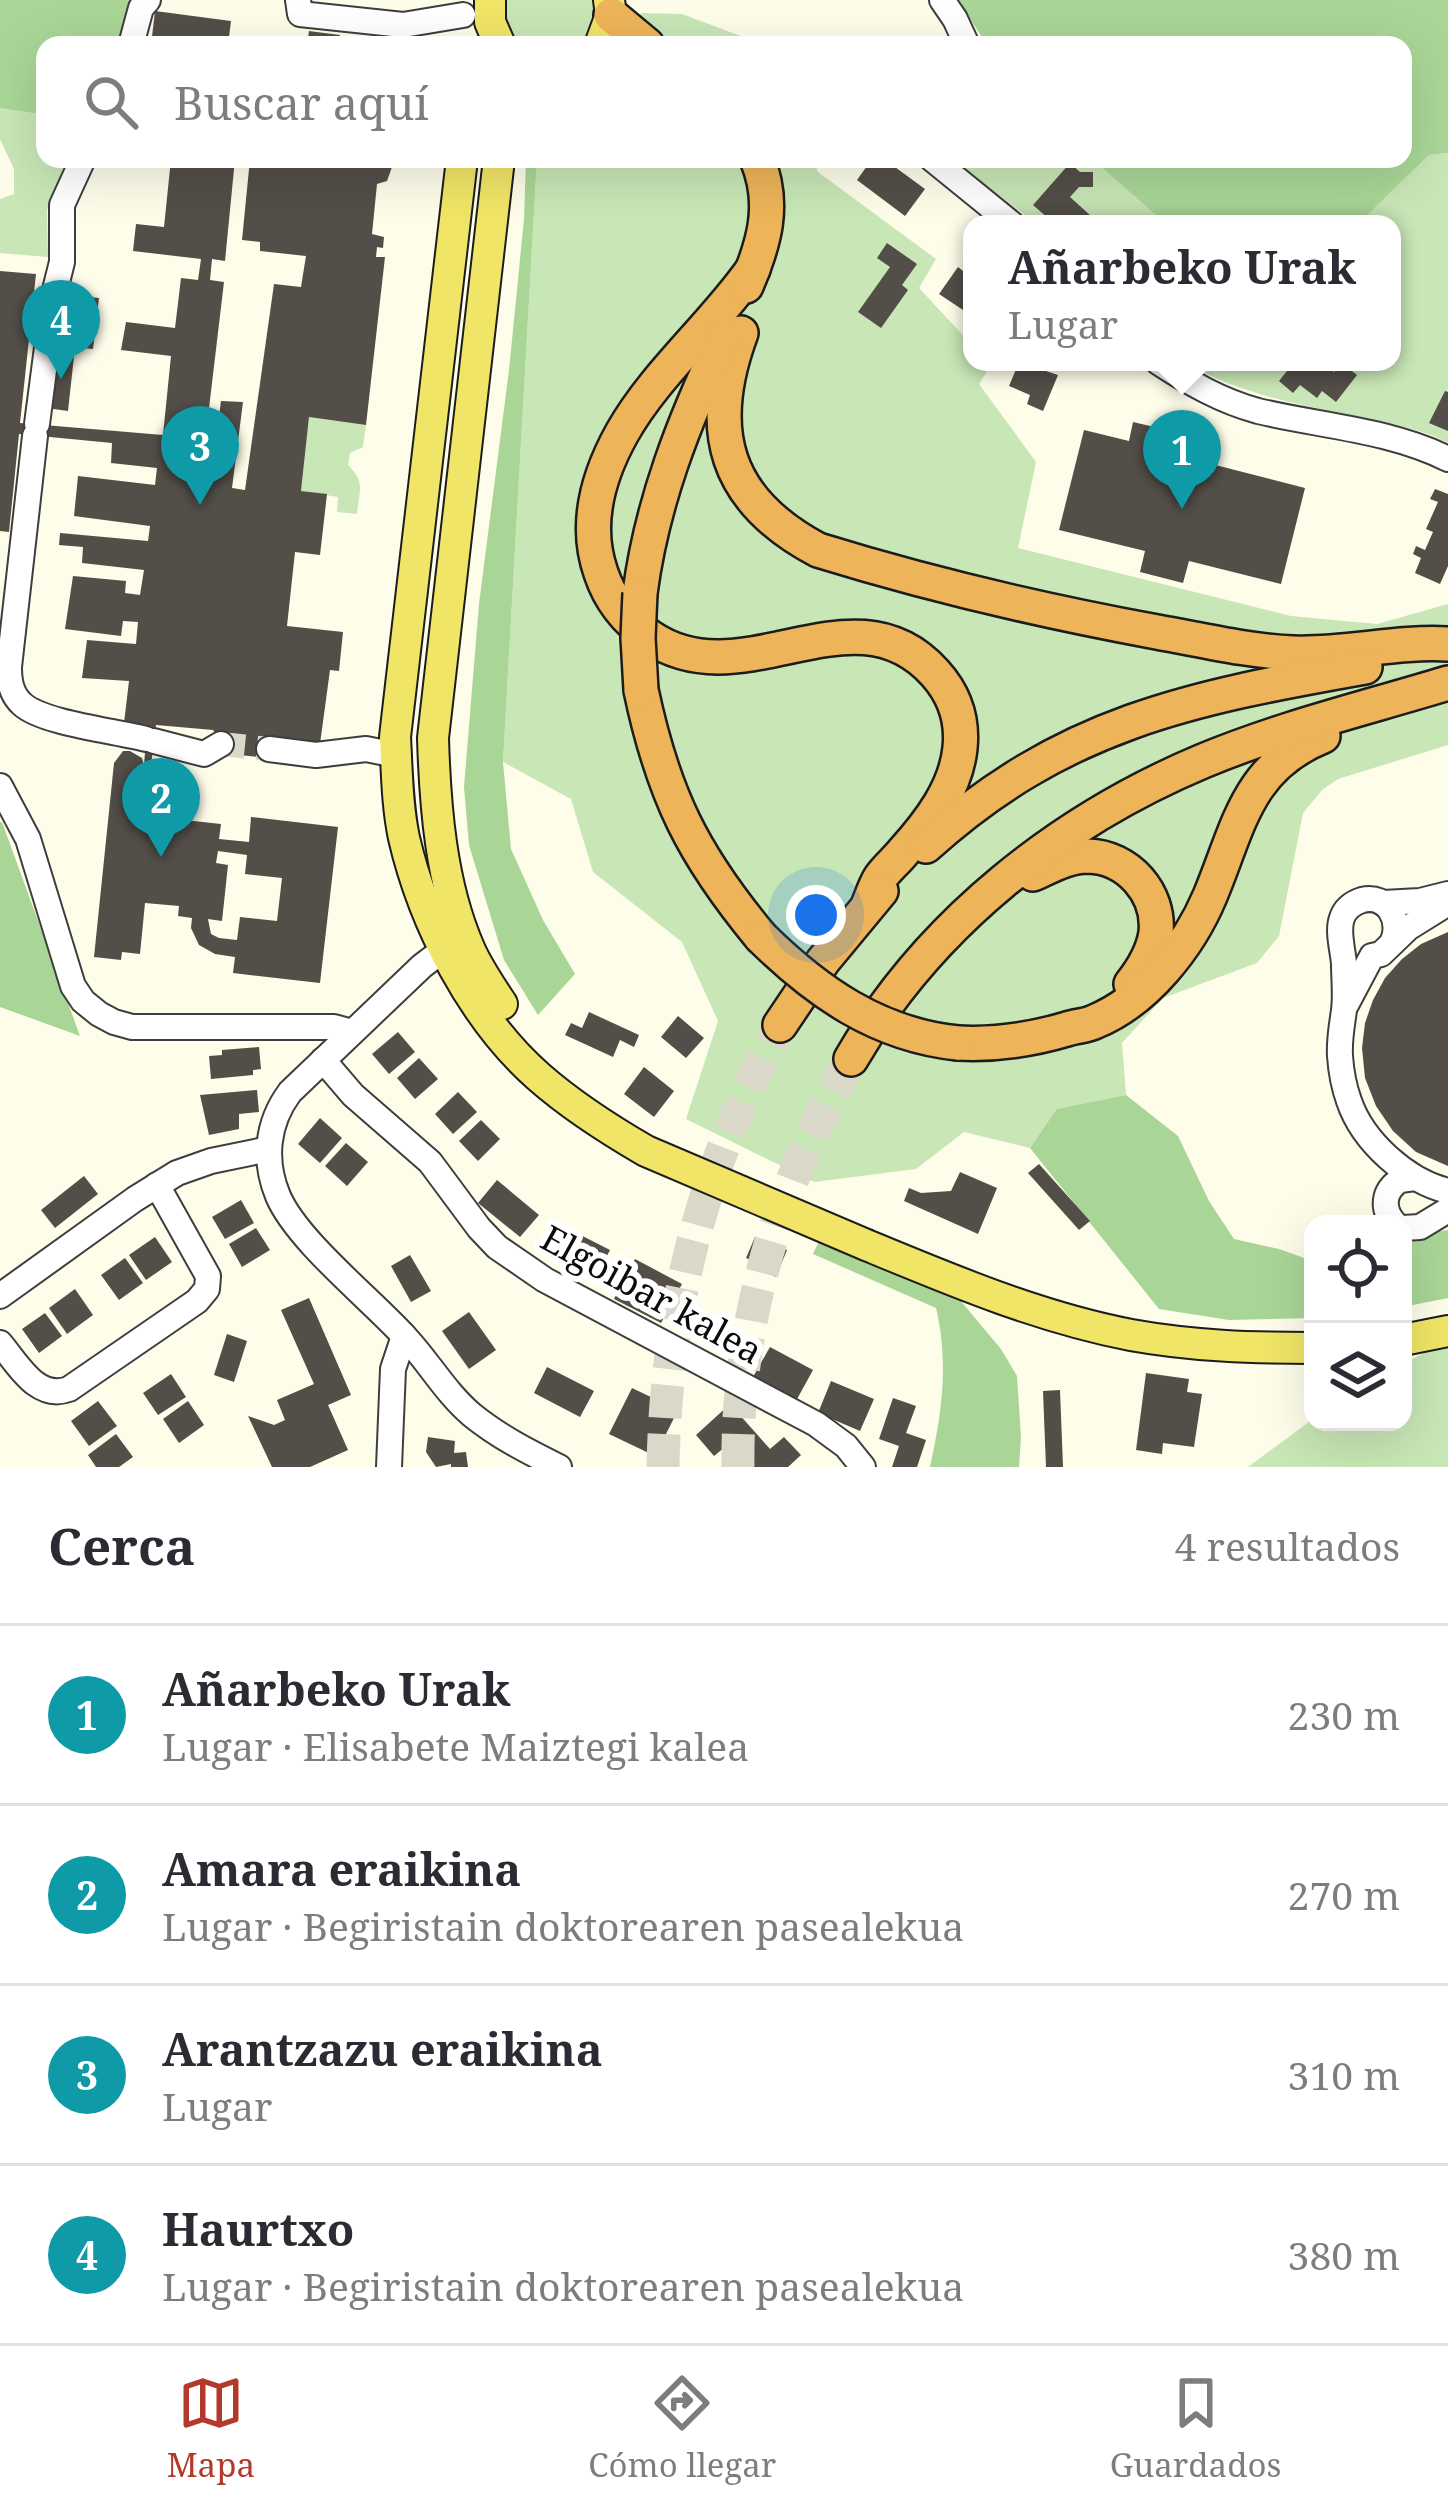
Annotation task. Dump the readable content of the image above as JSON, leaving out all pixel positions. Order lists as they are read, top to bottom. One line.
{"streets":{"street":["Elgoibar kalea"]},"page":{"search":"Buscar aquí","popup":["Añarbeko Urak","Lugar"],"pins":["4","3","1","2"],"heading":["Cerca","4 resultados"],"list":[{"mark":"1","name":"Añarbeko Urak","note":"Lugar · Elisabete Maiztegi kalea","value":"230 m"},{"mark":"2","name":"Amara eraikina","note":"Lugar · Begiristain doktorearen pasealekua","value":"270 m"},{"mark":"3","name":"Arantzazu eraikina","note":"Lugar","value":"310 m"},{"mark":"4","name":"Haurtxo","note":"Lugar · Begiristain doktorearen pasealekua","value":"380 m"}],"nav":["Mapa","Cómo llegar","Guardados"]}}
